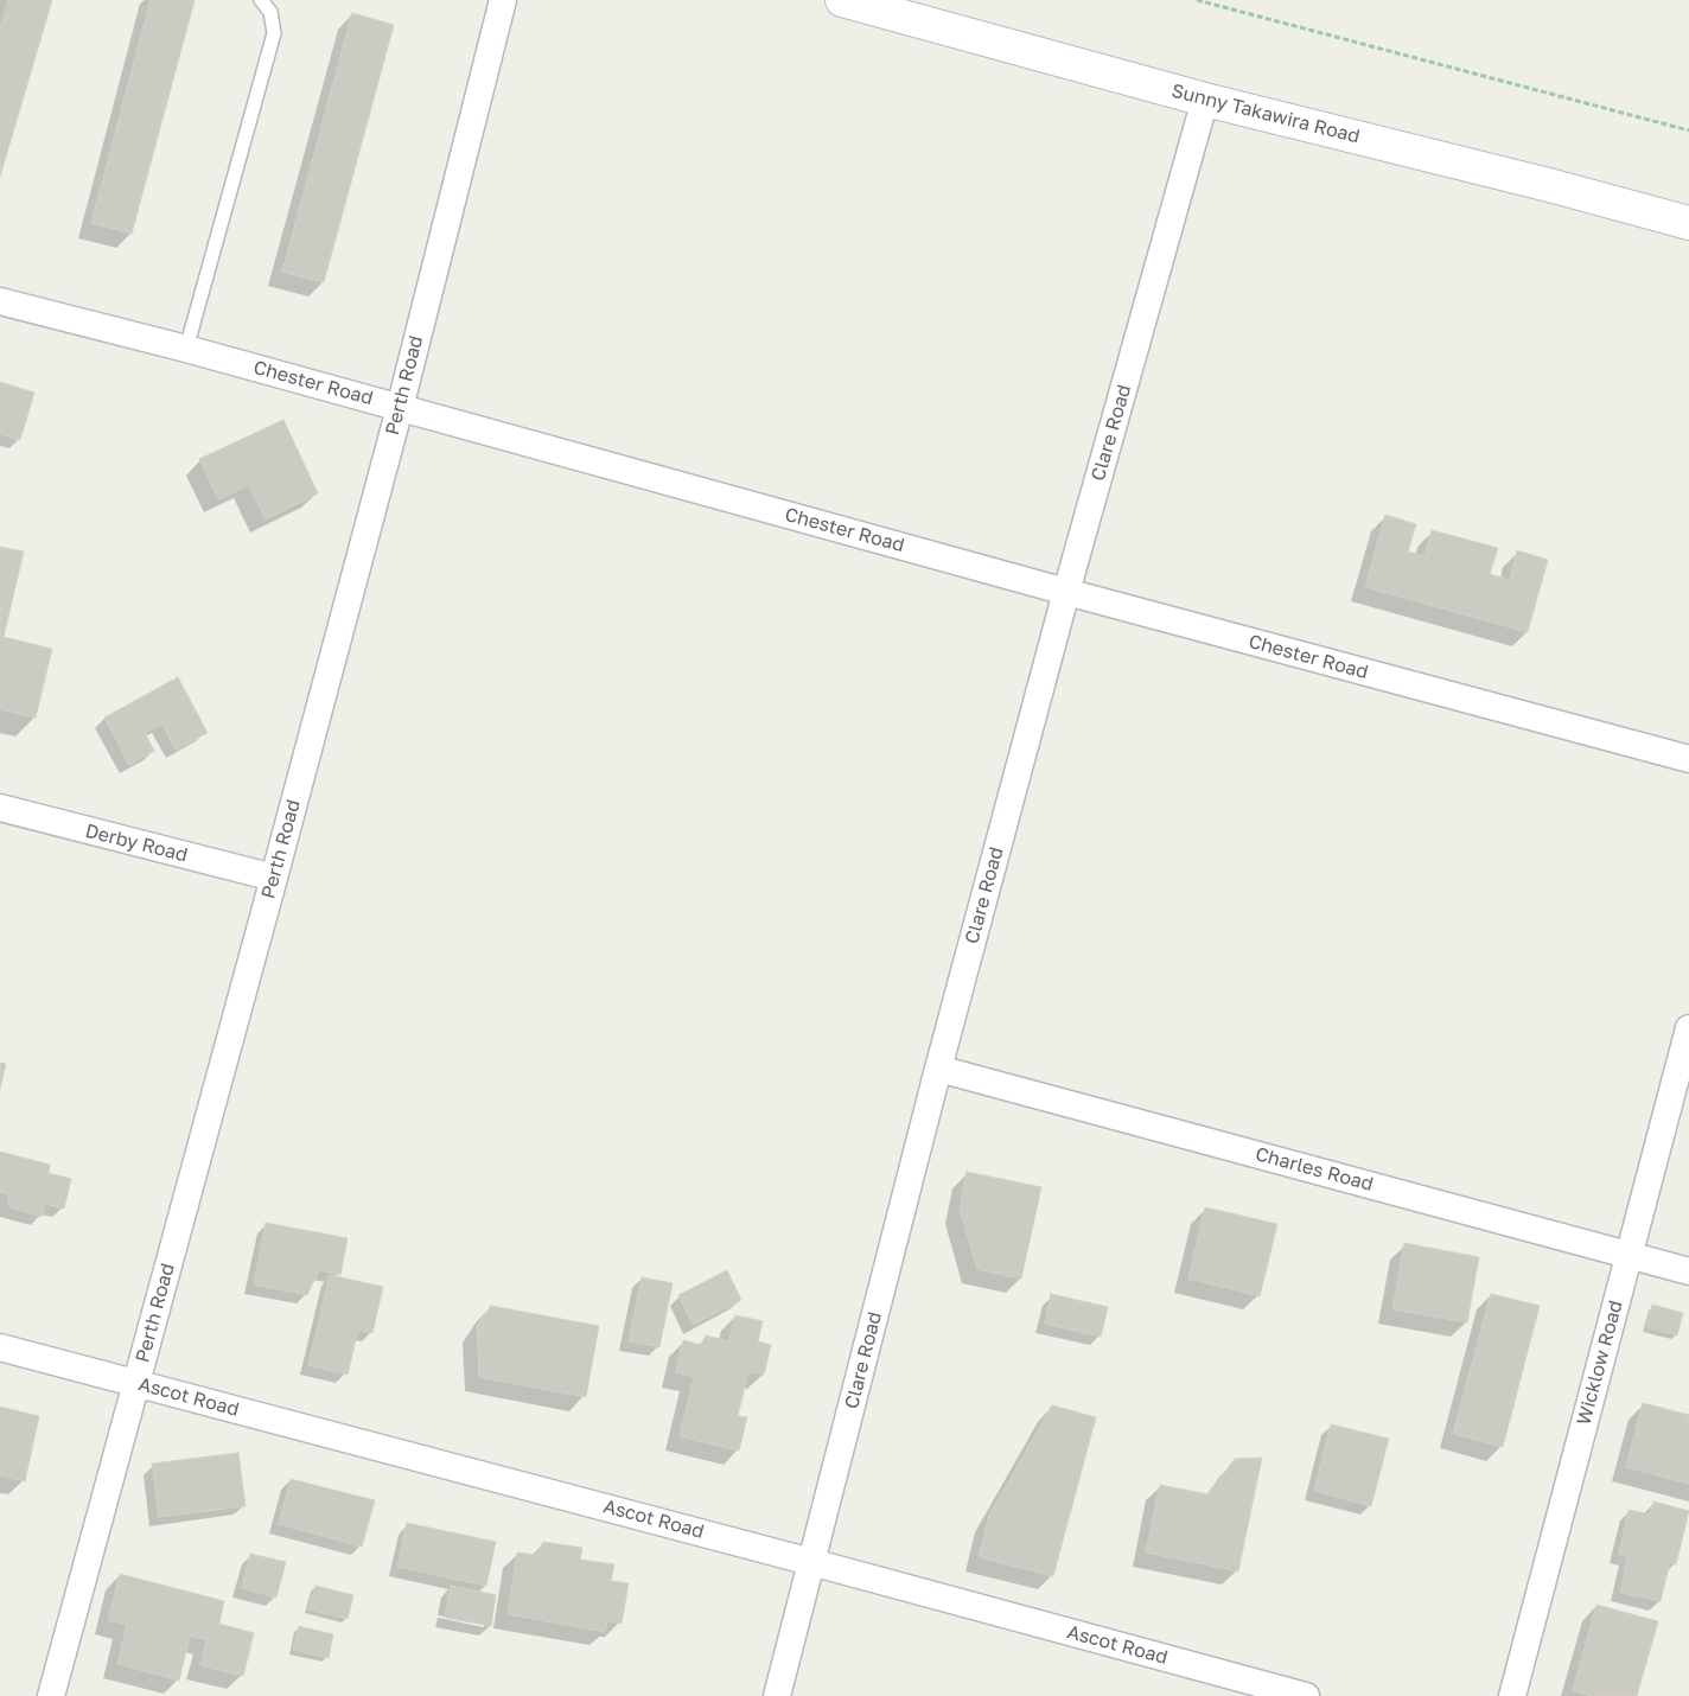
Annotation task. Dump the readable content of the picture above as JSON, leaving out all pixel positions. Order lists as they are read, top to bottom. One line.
{"streets":{"main road":["Sunny Takawira Road"],"street":["Chester Road","Perth Road","Clare Road","Derby Road","Charles Road","Wicklow Road","Ascot Road"]},"crossings":[["Sunny Takawira Road","Clare Road"],["Chester Road","Perth Road"],["Chester Road","Clare Road"],["Perth Road","Derby Road"],["Perth Road","Ascot Road"],["Clare Road","Charles Road"],["Clare Road","Ascot Road"],["Charles Road","Wicklow Road"]]}
